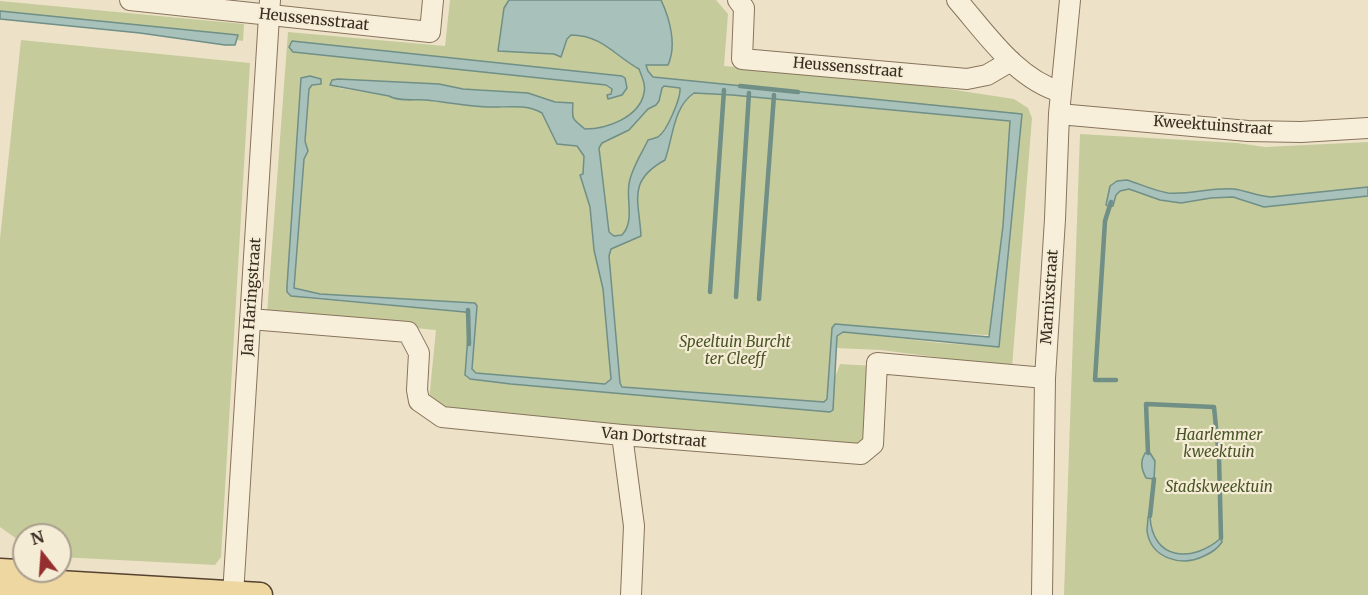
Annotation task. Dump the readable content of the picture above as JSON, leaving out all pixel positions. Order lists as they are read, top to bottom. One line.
{"streets":{"street":["Heussensstraat","Kweektuinstraat","Jan Haringstraat","Marnixstraat","Van Dortstraat"]},"crossings":[["Heussensstraat","Jan Haringstraat"],["Kweektuinstraat","Marnixstraat"],["Jan Haringstraat","Van Dortstraat"],["Marnixstraat","Van Dortstraat"]],"parks":["Speeltuin Burcht ter Cleeff","Haarlemmer kweektuin","Stadskweektuin"],"north":"top"}
